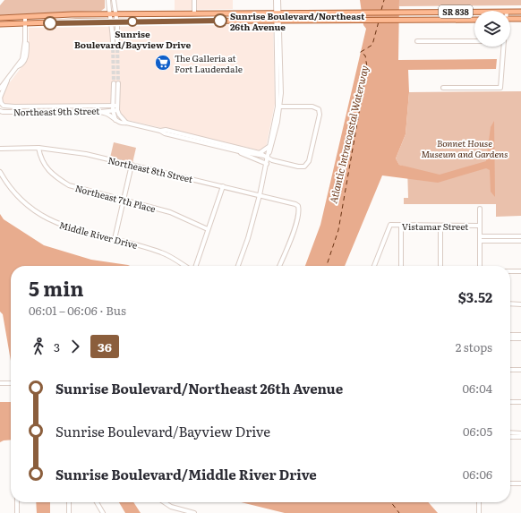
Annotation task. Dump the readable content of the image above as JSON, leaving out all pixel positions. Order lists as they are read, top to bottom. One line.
{"streets":{"main road":["SR 838"],"street":["Northeast 9th Street","Northeast 8th Street","Northeast 7th Place","Vistamar Street","Middle River Drive"]},"crossings":[["Northeast 8th Street","Northeast 7th Place"]],"water":["Atlantic Intracoastal Waterway"],"parks":["Bonnet House Museum and Gardens"],"places":{"other":["Sunrise Boulevard/Northeast 26th Avenue","Sunrise Boulevard/Bayview Drive"],"supermarket":["The Galleria at Fort Lauderdale"]},"lines":["bus line 36"],"page":{"heading":["5 min","06:01 – 06:06 · Bus","$3.52"],"legs":["3","36","2 stops"],"list":[{"name":"Sunrise Boulevard/Northeast 26th Avenue","value":"06:04"},{"name":"Sunrise Boulevard/Bayview Drive","value":"06:05"},{"name":"Sunrise Boulevard/Middle River Drive","value":"06:06"}]}}
